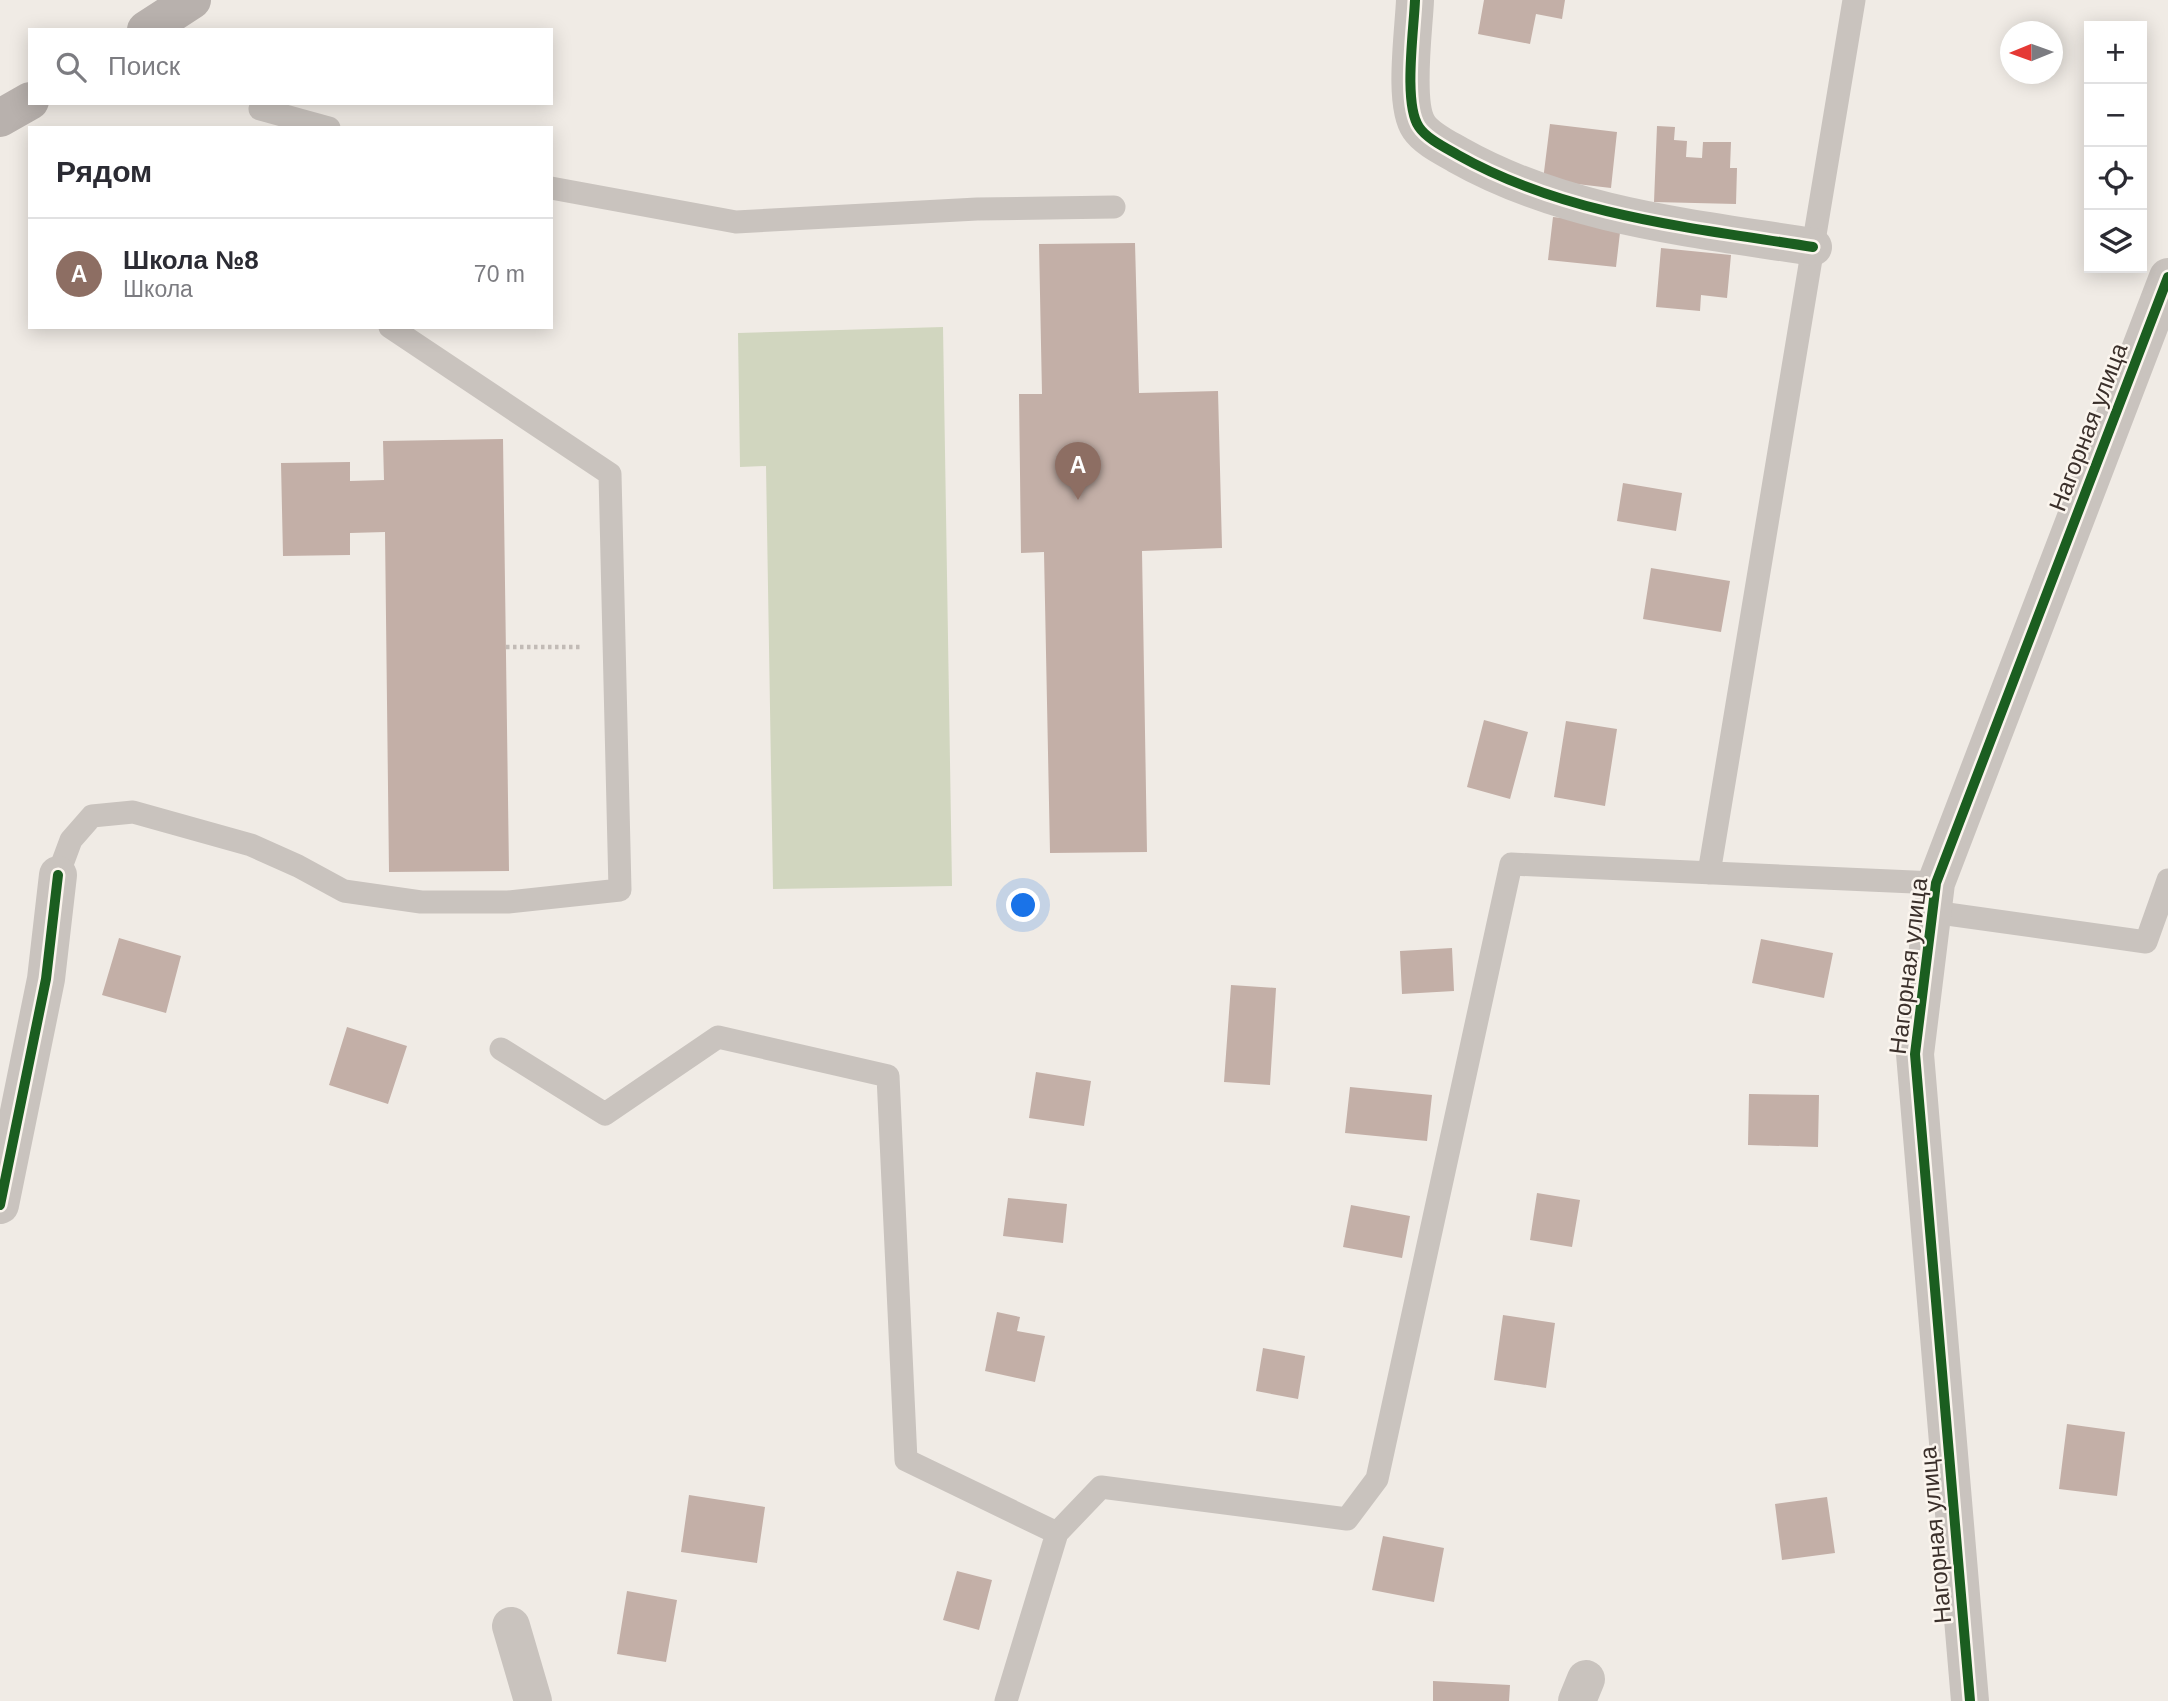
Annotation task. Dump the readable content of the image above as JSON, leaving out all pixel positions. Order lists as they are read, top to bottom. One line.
{"streets":{"street":["Нагорная улица"]},"north":"left","page":{"map_buttons":["+","−"],"search":"Поиск","heading":"Рядом","list":[{"mark":"A","name":"Школа №8","note":"Школа","value":"70 m"}],"pins":"A"}}
